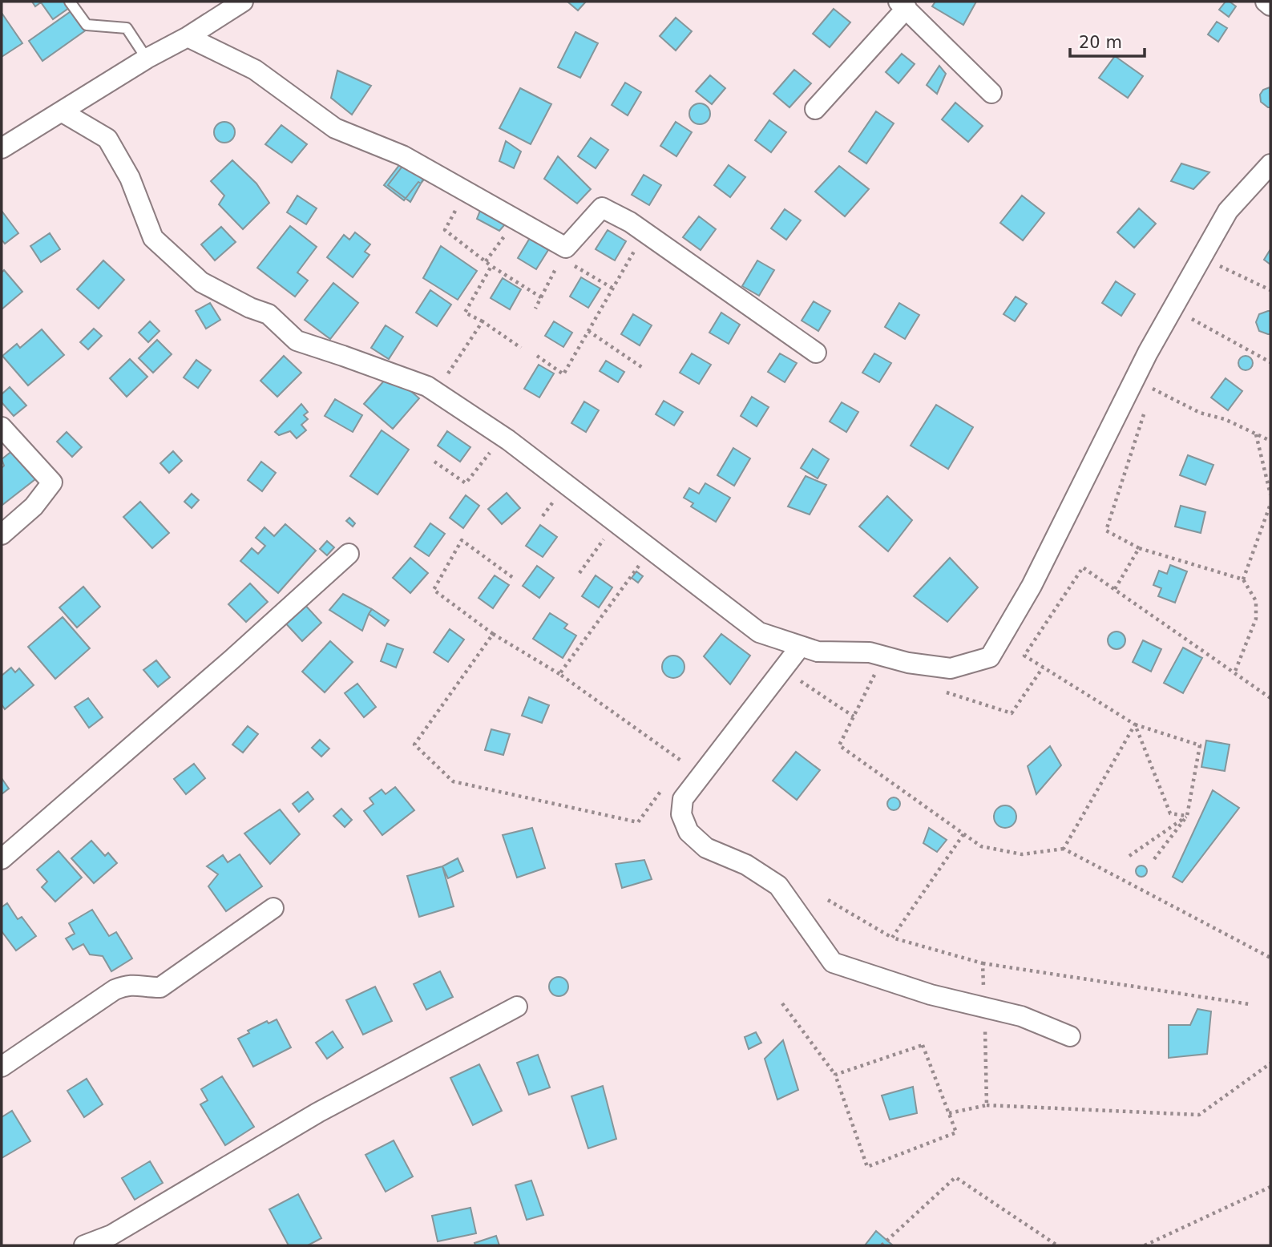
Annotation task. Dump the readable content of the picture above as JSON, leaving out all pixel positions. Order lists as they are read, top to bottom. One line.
{"scale_bar":"20 m"}
